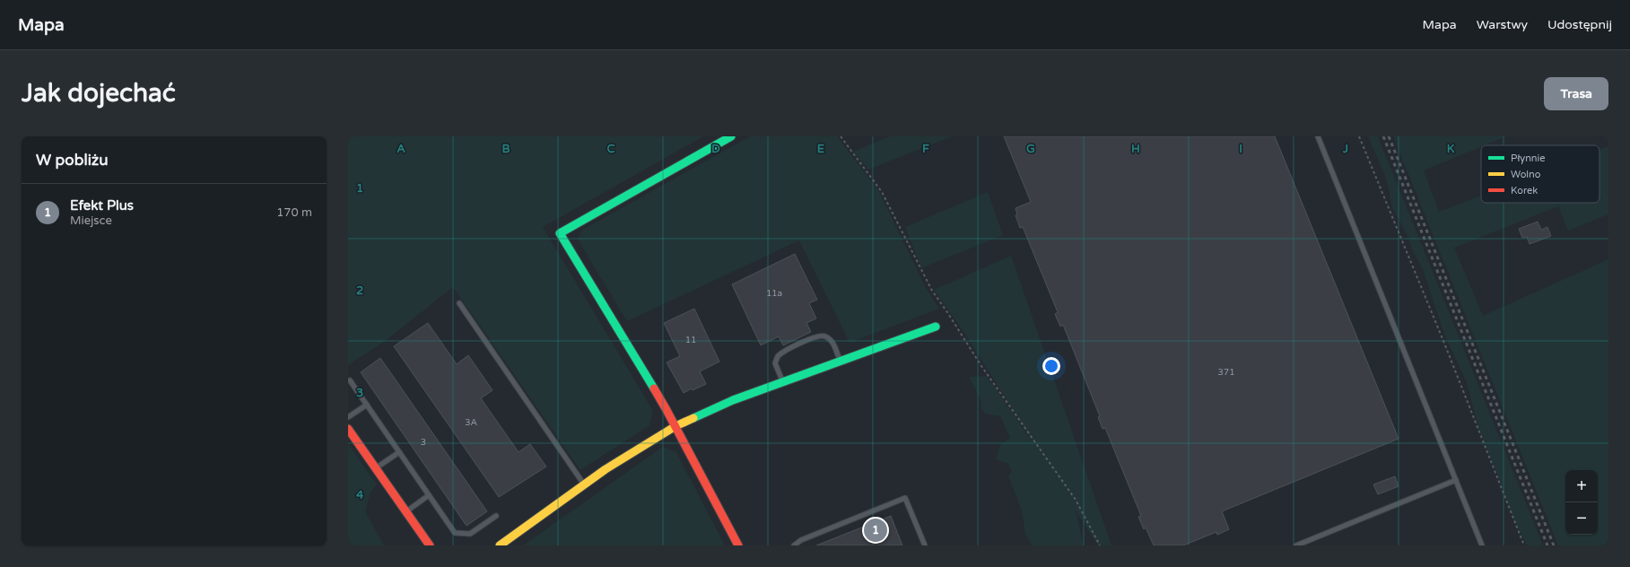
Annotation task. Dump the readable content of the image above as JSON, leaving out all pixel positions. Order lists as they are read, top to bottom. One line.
{"house_numbers":["11a","11","371","3A","3"],"legend":["Płynnie","Wolno","Korek"],"page":{"header":"Mapa","nav":["Mapa","Warstwy","Udostępnij"],"buttons":"Trasa","title":"Jak dojechać","heading":"W pobliżu","list":[{"mark":"1","name":"Efekt Plus","note":"Miejsce","value":"170 m"}],"map_buttons":["+","−"],"pins":"1"},"grid":{"columns":["A","B","C","D","E","F","G","H","I","J","K"],"rows":["1","2","3","4"]}}
